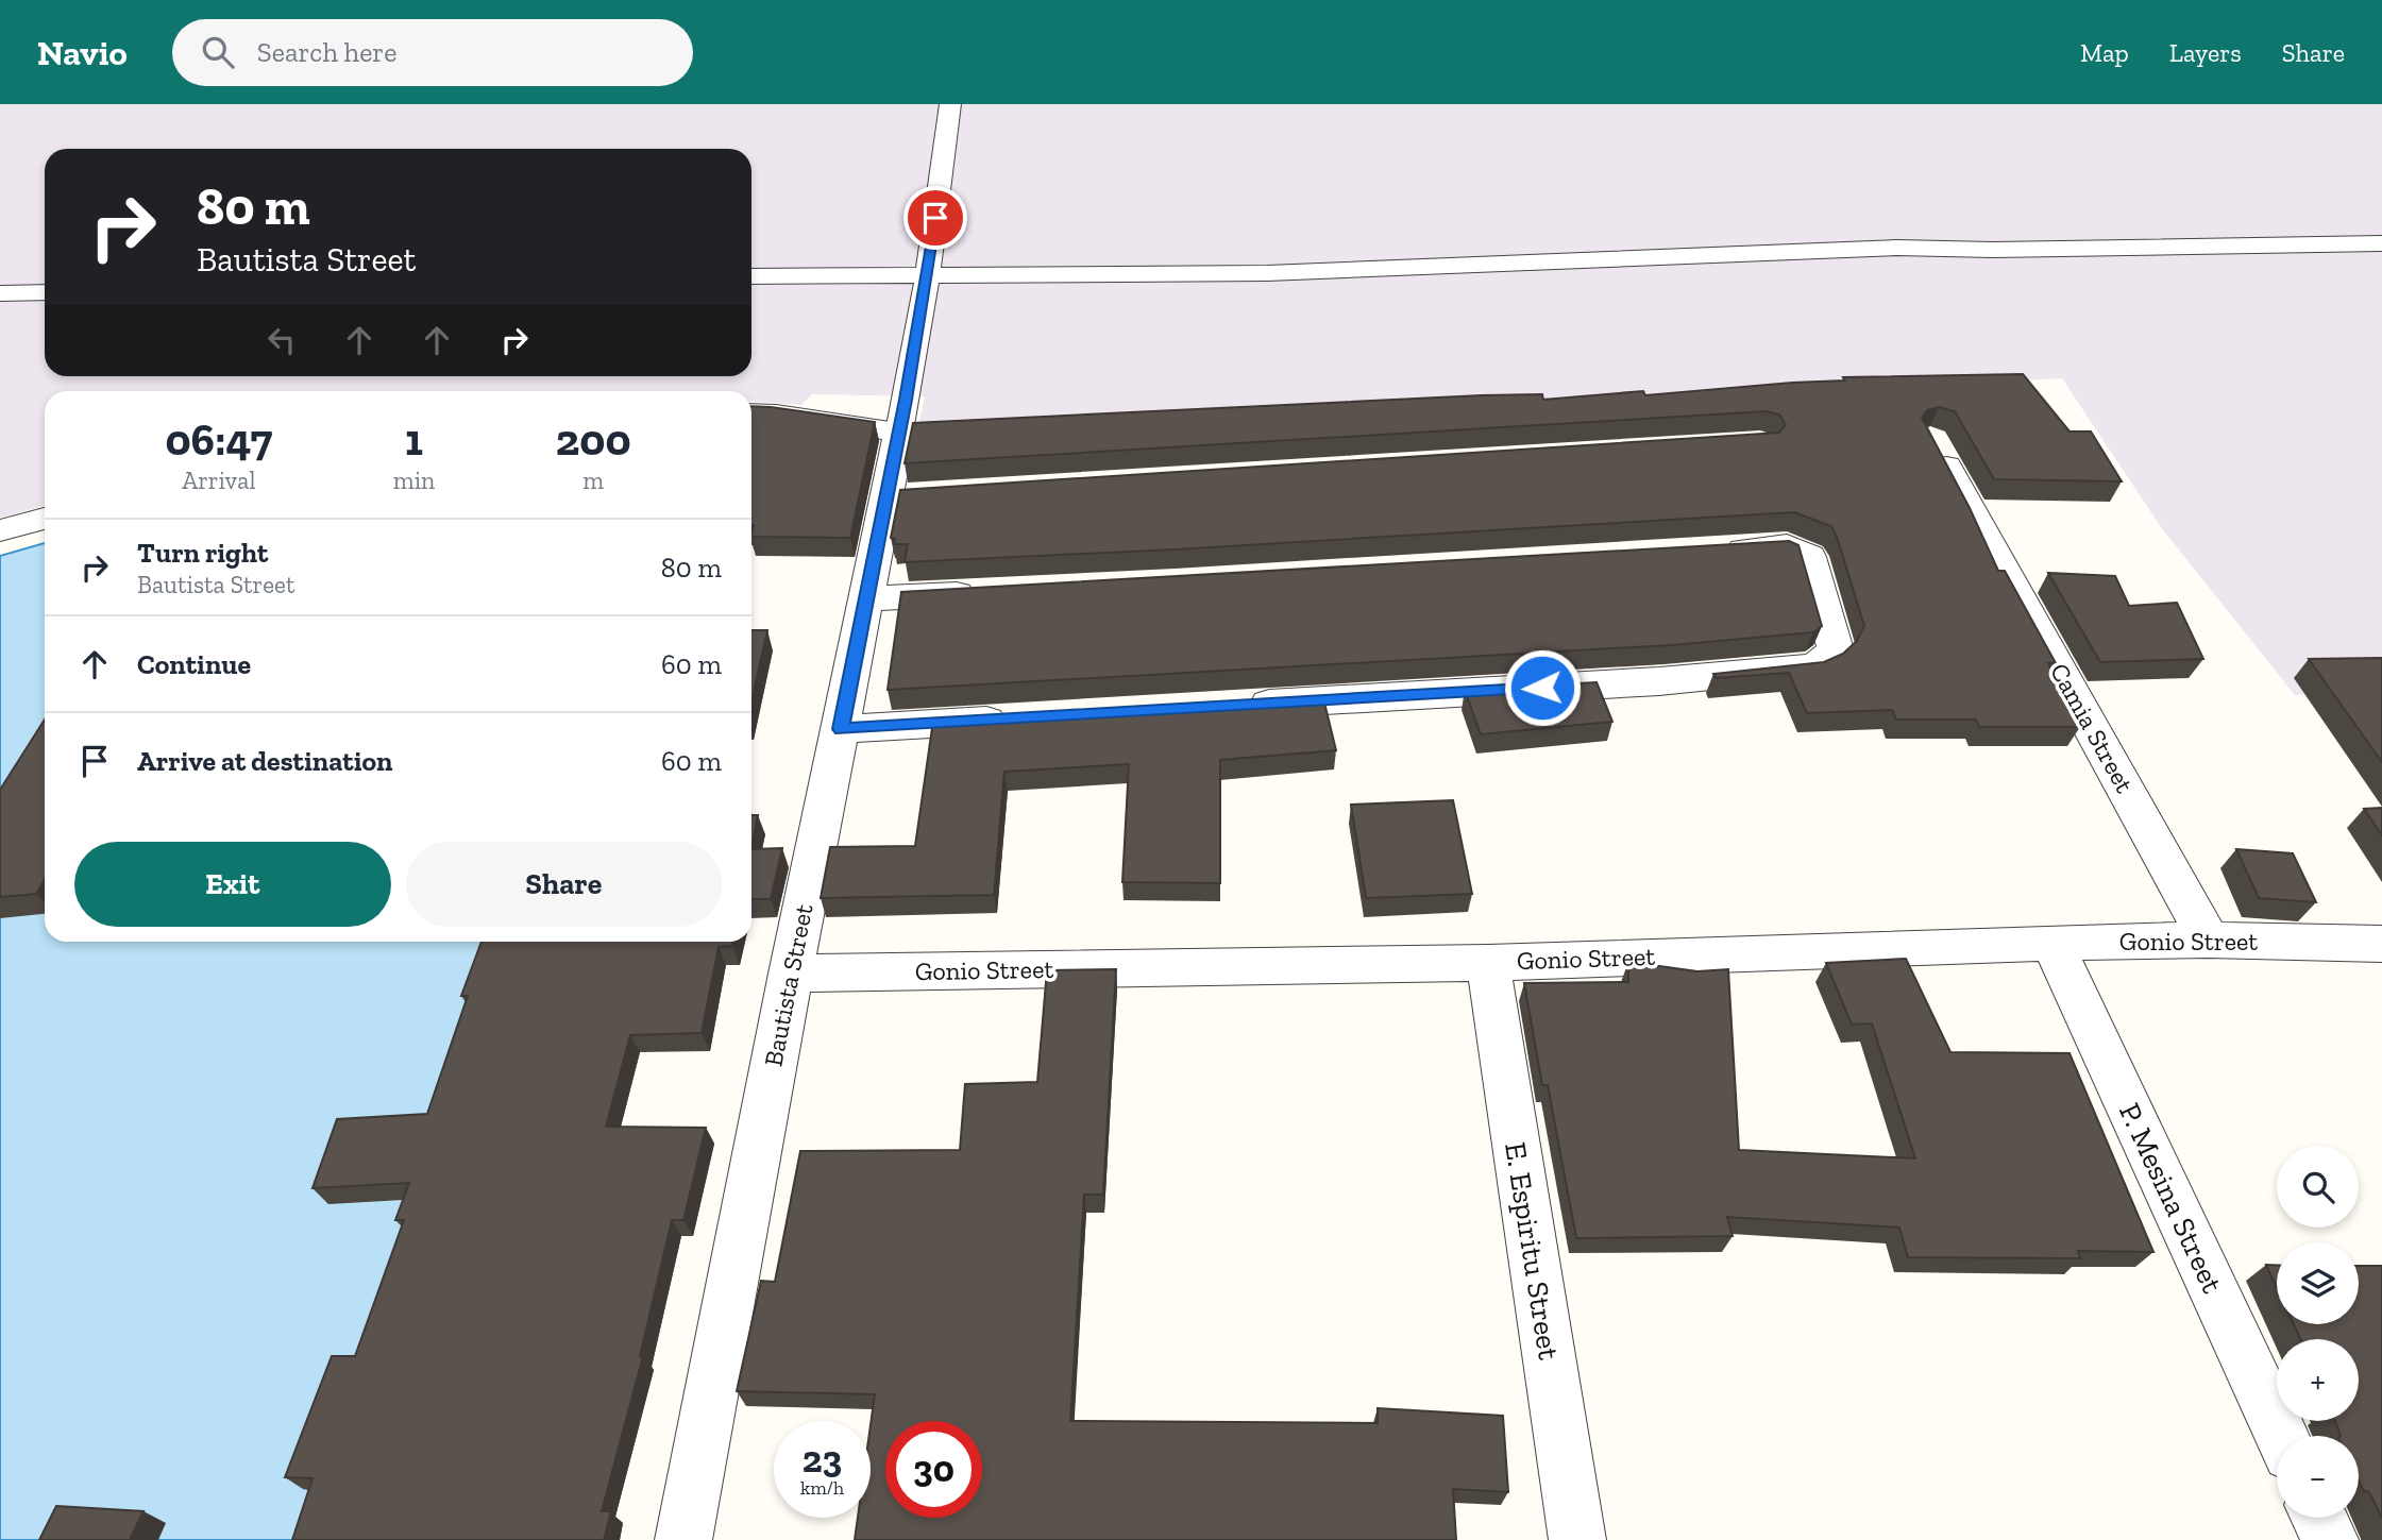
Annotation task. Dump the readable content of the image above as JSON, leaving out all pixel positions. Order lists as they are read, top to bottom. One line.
{"streets":{"street":["Camia Street","Gonio Street","Bautista Street","P. Mesina Street","E. Espiritu Street"]},"crossings":[["Camia Street","Gonio Street"],["Gonio Street","Bautista Street"],["Gonio Street","P. Mesina Street"],["Gonio Street","E. Espiritu Street"]],"page":{"header":"Navio","search":"Search here","nav":["Map","Layers","Share"],"turn":["80 m","Bautista Street"],"eta":["06:47","Arrival","1","min","200","m"],"list":[{"name":"Turn right","note":"Bautista Street","value":"80 m"},{"name":"Continue","value":"60 m"},{"name":"Arrive at destination","value":"60 m"}],"buttons":["Exit","Share"],"map_buttons":["+","−"],"speed":"23 km/h","limit":"30"}}
